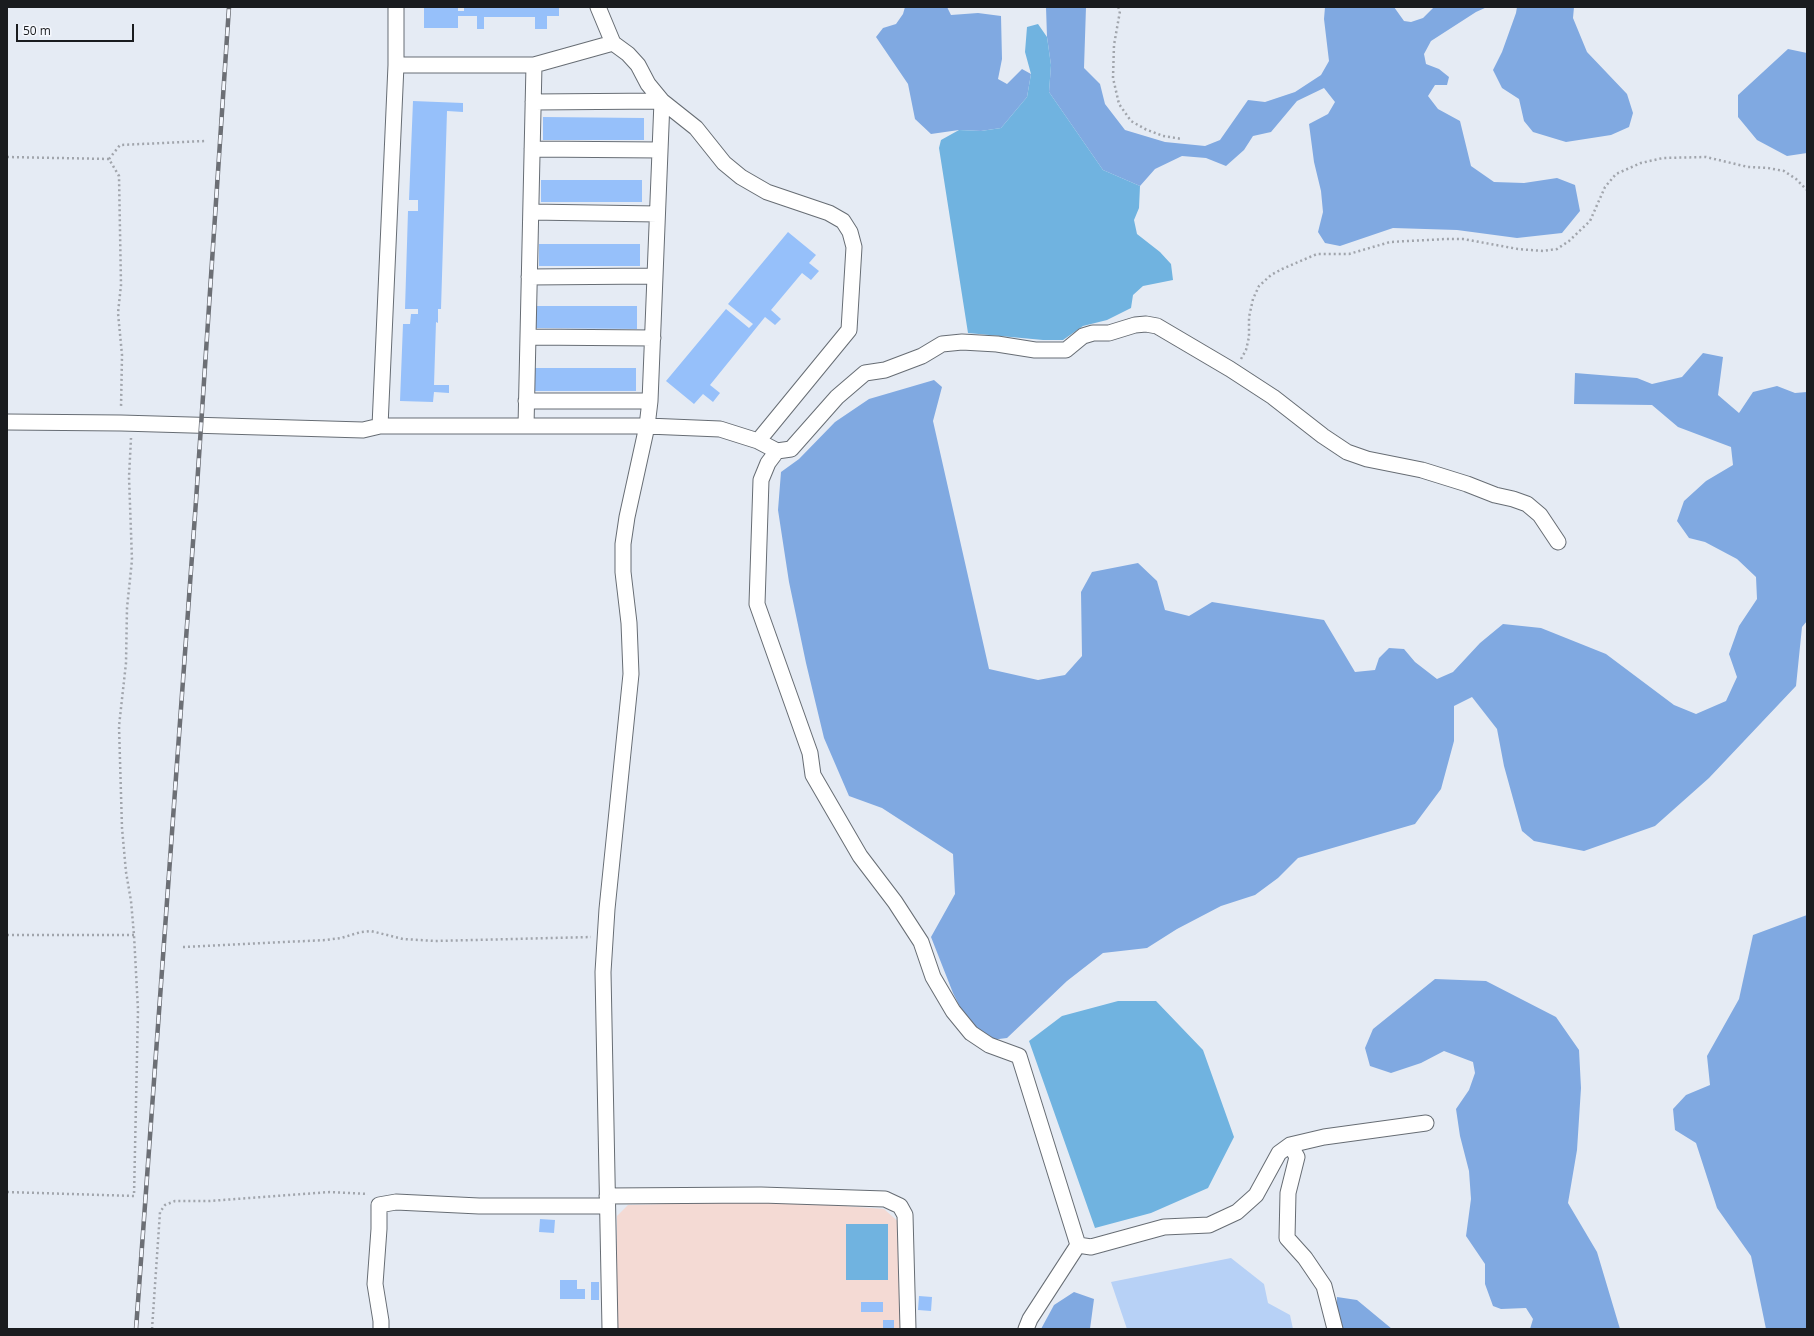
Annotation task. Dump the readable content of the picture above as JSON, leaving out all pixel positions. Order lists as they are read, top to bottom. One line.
{"scale_bar":"50 m"}
